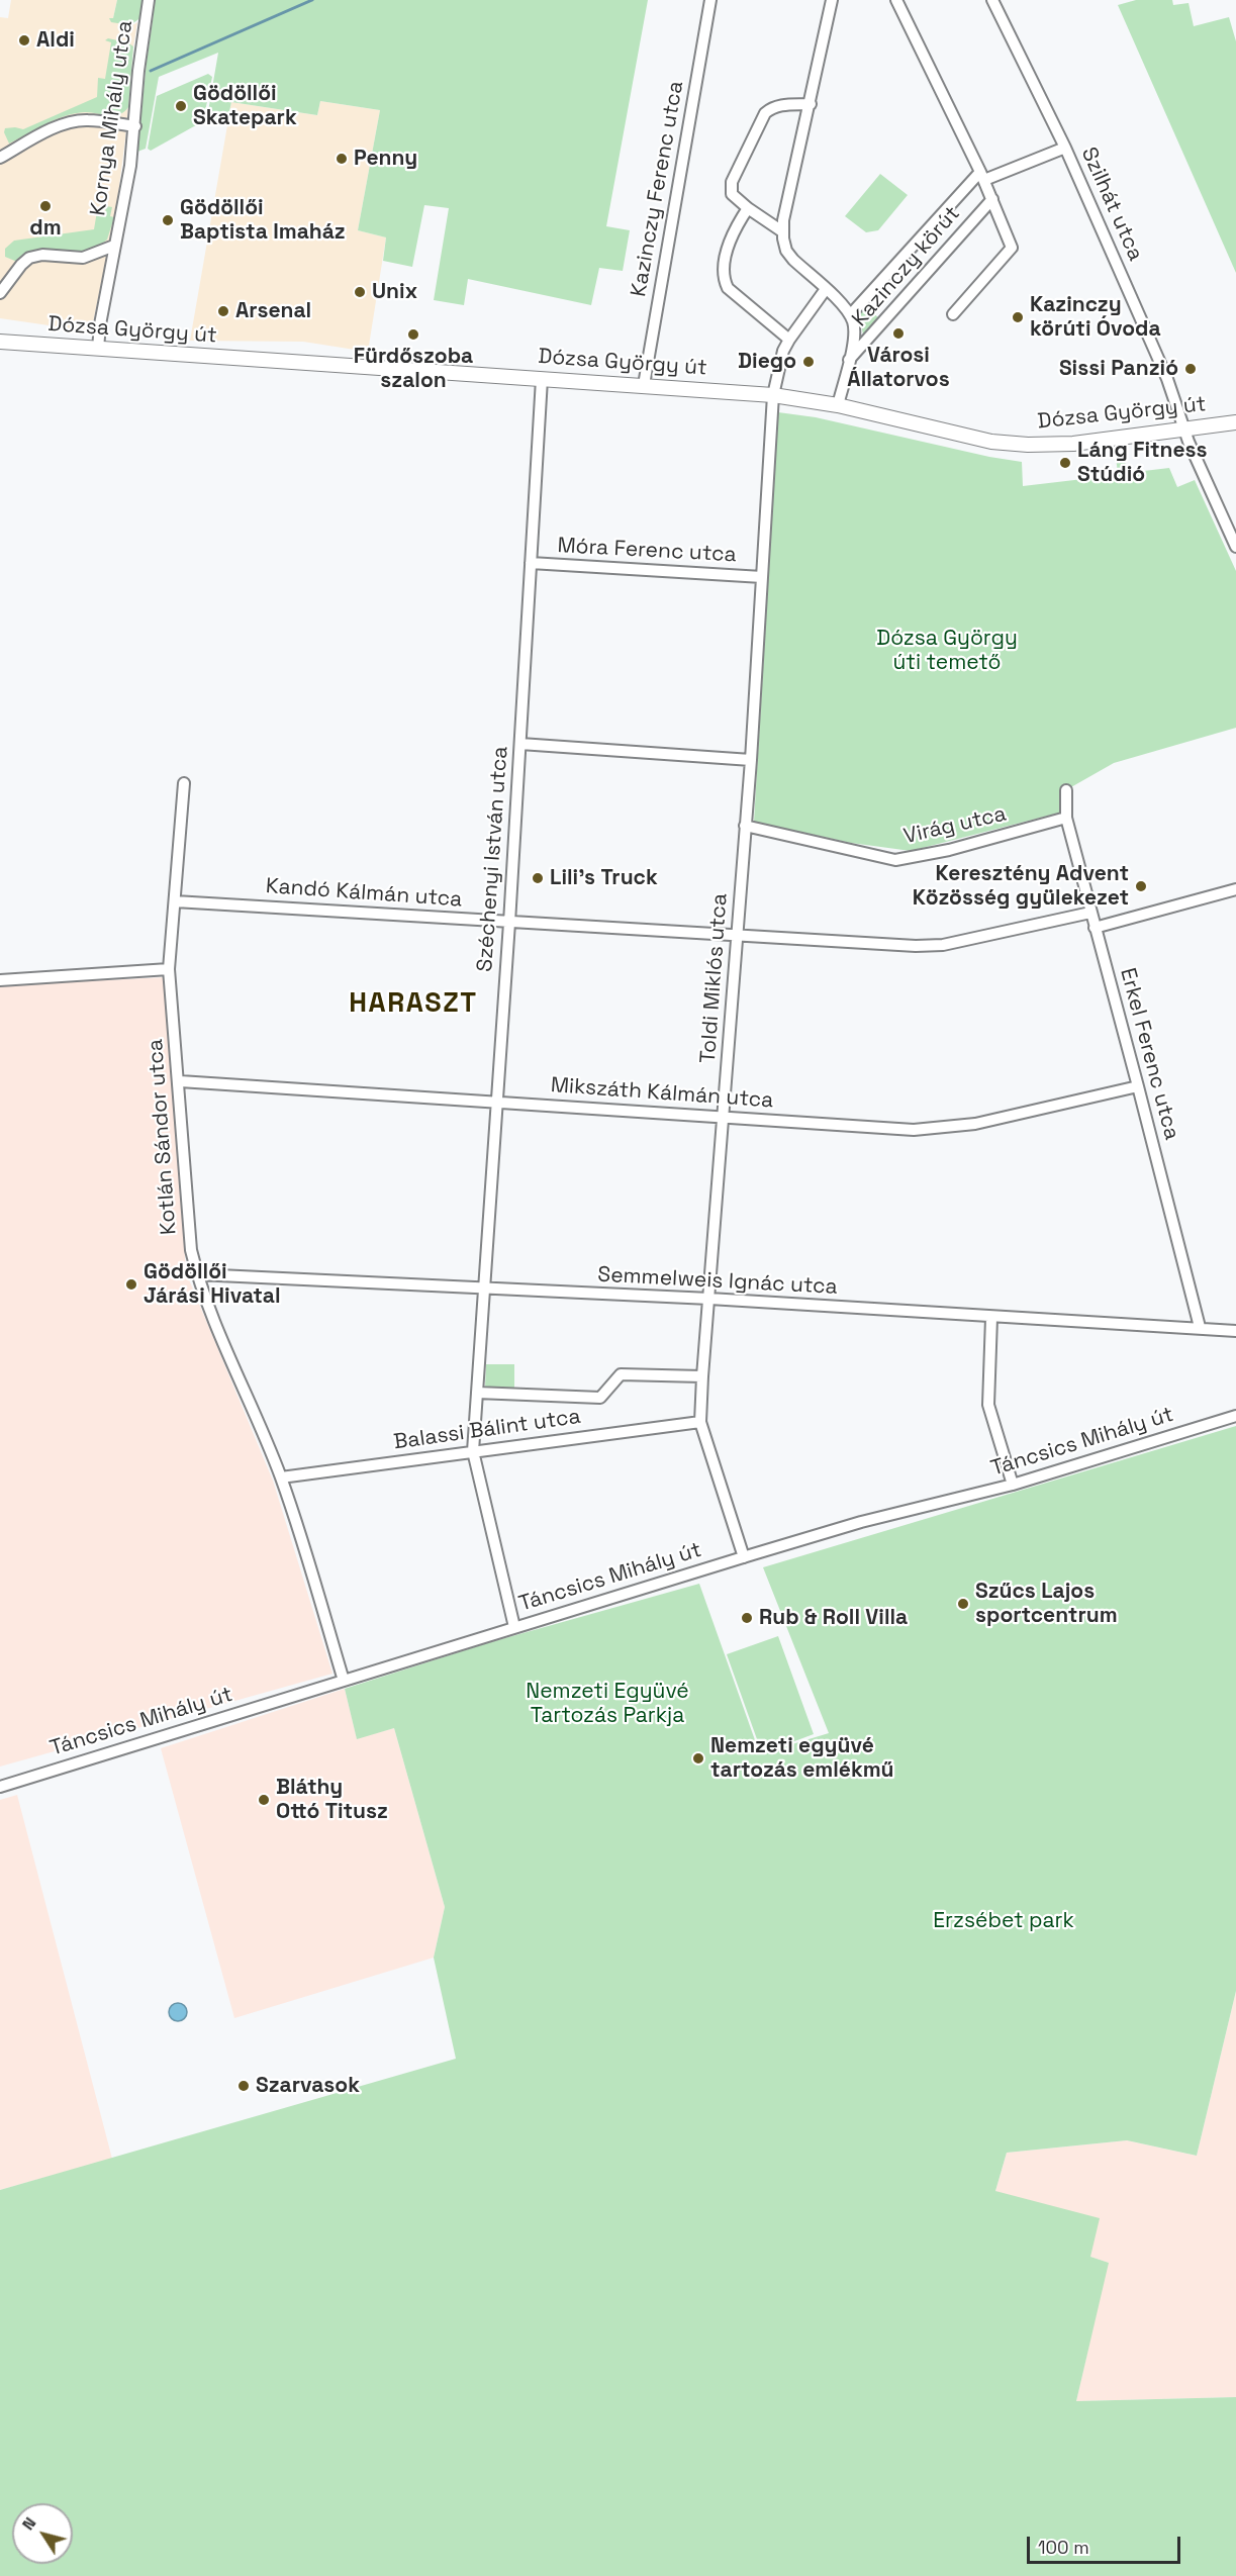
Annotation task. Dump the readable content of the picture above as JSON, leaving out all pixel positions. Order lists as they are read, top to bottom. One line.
{"streets":{"main road":["Dózsa György út"],"street":["Kornya Mihály utca","Kazinczy Ferenc utca","Szilhát utca","Kazinczy körút","Móra Ferenc utca","Virág utca","Széchenyi István utca","Kandó Kálmán utca","Toldi Miklós utca","Erkel Ferenc utca","Mikszáth Kálmán utca","Kotlán Sándor utca","Semmelweis Ignác utca","Balassi Bálint utca","Táncsics Mihály út"]},"crossings":[["Kornya Mihály utca","Dózsa György út"],["Kazinczy Ferenc utca","Dózsa György út"],["Szilhát utca","Kazinczy körút"],["Szilhát utca","Dózsa György út"],["Kazinczy körút","Dózsa György út"],["Dózsa György út","Széchenyi István utca"],["Dózsa György út","Toldi Miklós utca"],["Móra Ferenc utca","Széchenyi István utca"],["Móra Ferenc utca","Toldi Miklós utca"],["Virág utca","Toldi Miklós utca"],["Virág utca","Erkel Ferenc utca"],["Széchenyi István utca","Kandó Kálmán utca"],["Széchenyi István utca","Mikszáth Kálmán utca"],["Széchenyi István utca","Semmelweis Ignác utca"],["Széchenyi István utca","Balassi Bálint utca"],["Széchenyi István utca","Táncsics Mihály út"],["Kandó Kálmán utca","Toldi Miklós utca"],["Kandó Kálmán utca","Erkel Ferenc utca"],["Kandó Kálmán utca","Kotlán Sándor utca"],["Toldi Miklós utca","Mikszáth Kálmán utca"],["Toldi Miklós utca","Semmelweis Ignác utca"],["Toldi Miklós utca","Balassi Bálint utca"],["Toldi Miklós utca","Táncsics Mihály út"],["Erkel Ferenc utca","Mikszáth Kálmán utca"],["Erkel Ferenc utca","Semmelweis Ignác utca"],["Mikszáth Kálmán utca","Kotlán Sándor utca"],["Kotlán Sándor utca","Semmelweis Ignác utca"],["Kotlán Sándor utca","Balassi Bálint utca"],["Kotlán Sándor utca","Táncsics Mihály út"]],"districts":["HARASZT"],"parks":["Dózsa György úti temető","Nemzeti Együvé Tartozás Parkja","Erzsébet park"],"places":["Aldi","Gödöllői Skatepark","Penny","dm","Gödöllői Baptista Imaház","Unix","Arsenal","Kazinczy körúti Óvoda","Városi Állatorvos","Fürdőszoba szalon","Diego","Sissi Panzió","Láng Fitness Stúdió","Lili's Truck","Keresztény Advent Közösség gyülekezet","Gödöllői Járási Hivatal","Szűcs Lajos sportcentrum","Rub & Roll Villa","Nemzeti együvé tartozás emlékmű","Bláthy Ottó Titusz","Szarvasok"],"scale_bar":"100 m","north":"top left"}
